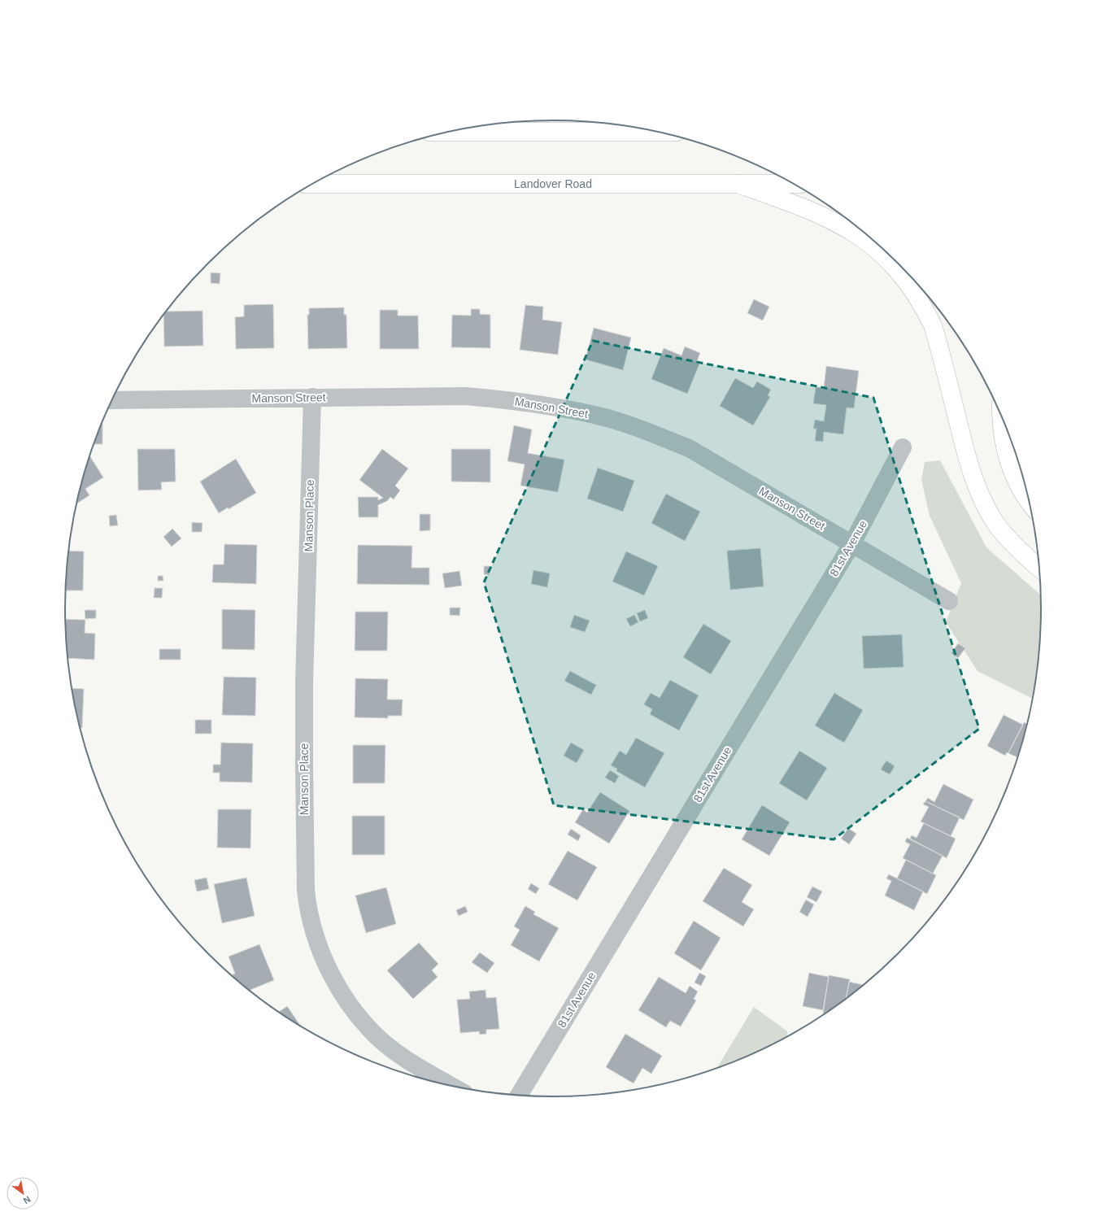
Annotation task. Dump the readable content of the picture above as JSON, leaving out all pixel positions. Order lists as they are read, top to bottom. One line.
{"streets":{"main road":["Landover Road"],"street":["Manson Street","Manson Place","81st Avenue"]},"crossings":[["Manson Street","Manson Place"],["Manson Street","81st Avenue"]],"north":"bottom right"}
